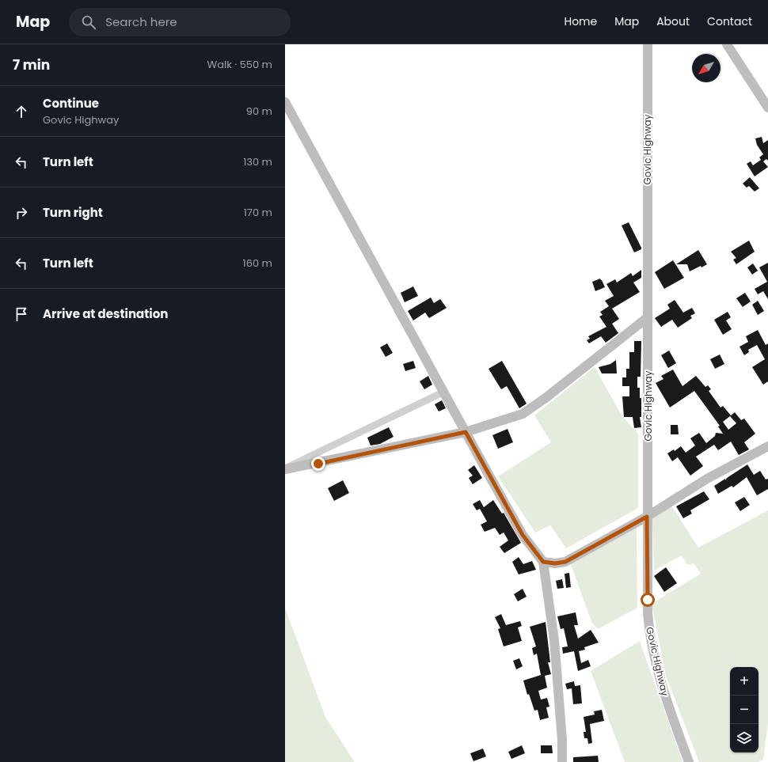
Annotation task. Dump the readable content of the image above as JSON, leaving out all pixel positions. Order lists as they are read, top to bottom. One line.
{"streets":{"street":["Govic Highway"]},"north":"bottom left","page":{"header":"Map","search":"Search here","nav":["Home","Map","About","Contact"],"heading":["7 min","Walk · 550 m"],"list":[["Continue","Govic Highway","90 m"],["Turn left","130 m"],["Turn right","170 m"],["Turn left","160 m"],"Arrive at destination"],"map_buttons":["+","−"]}}
